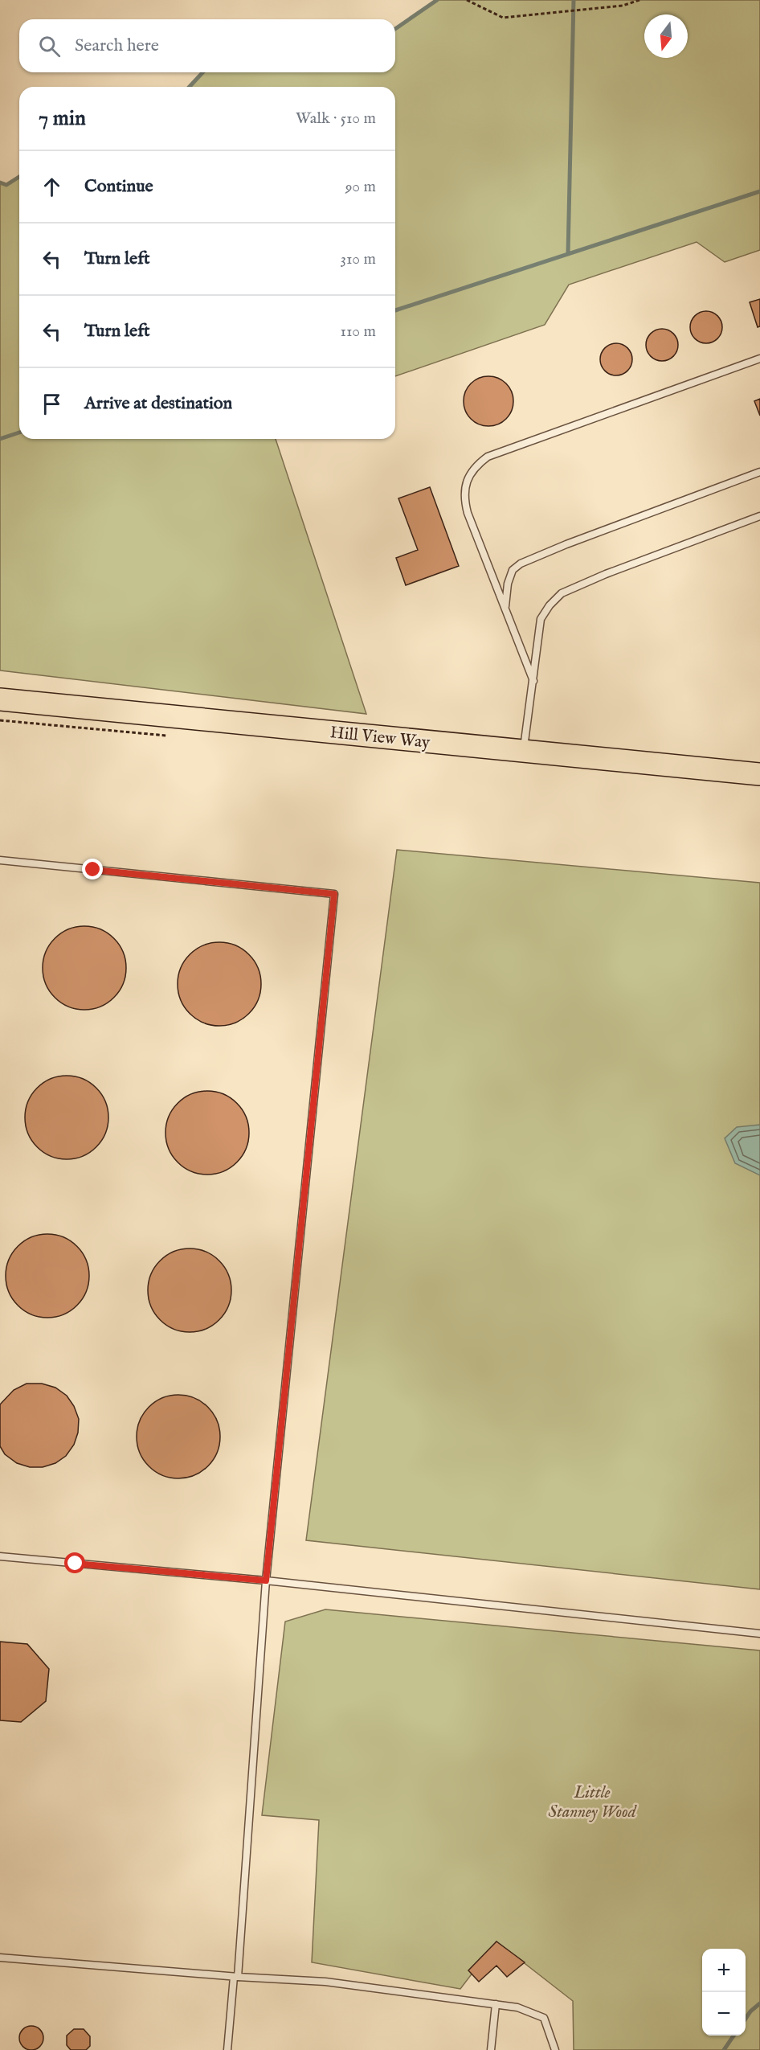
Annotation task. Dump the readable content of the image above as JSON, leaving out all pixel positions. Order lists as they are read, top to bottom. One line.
{"streets":{"main road":["Hill View Way"]},"parks":["Little Stanney Wood"],"north":"bottom","page":{"search":"Search here","heading":["7 min","Walk · 510 m"],"list":[["Continue","90 m"],["Turn left","310 m"],["Turn left","110 m"],"Arrive at destination"],"map_buttons":["+","−"]}}
